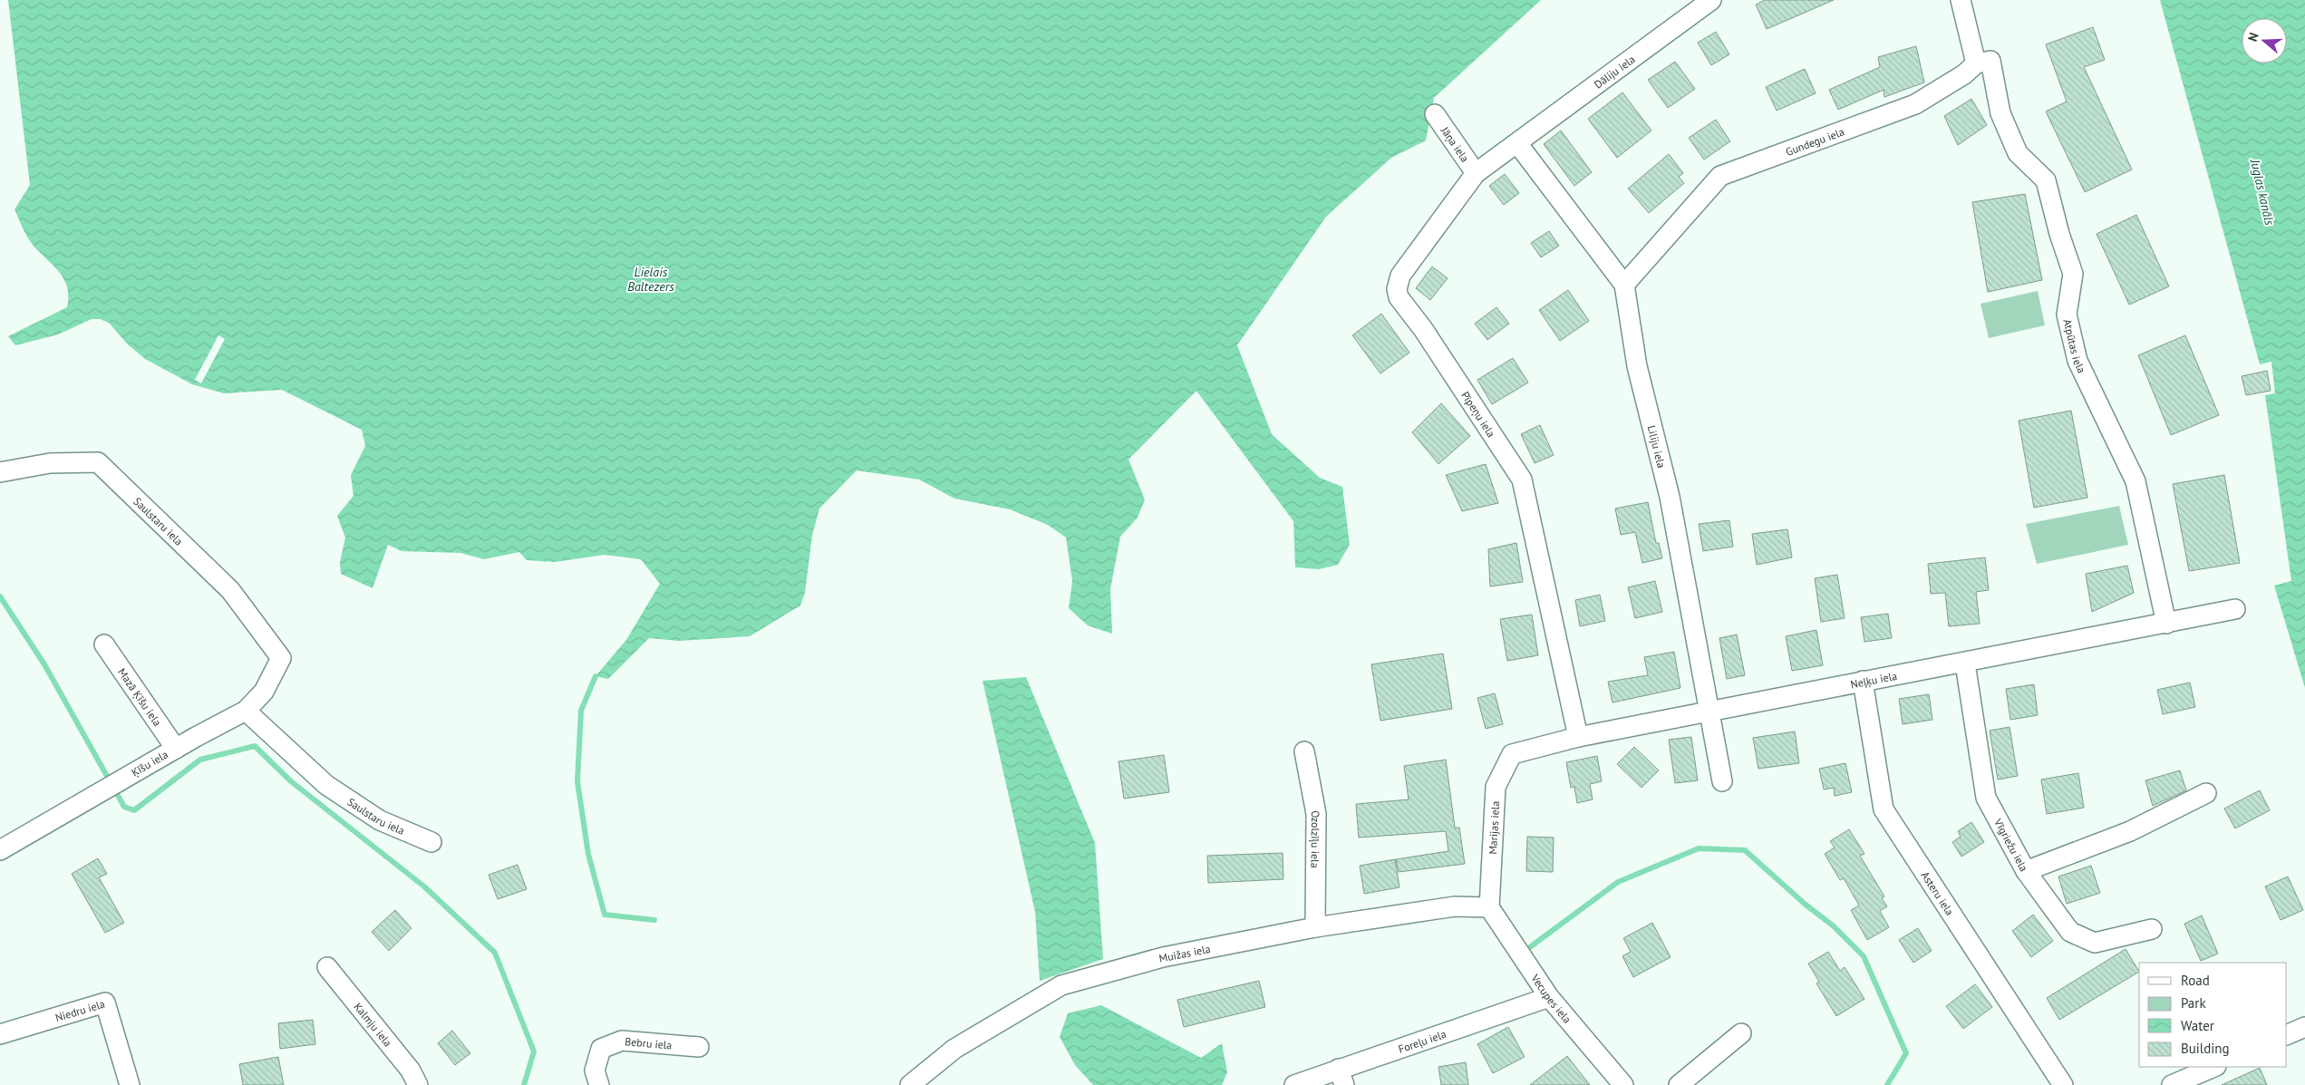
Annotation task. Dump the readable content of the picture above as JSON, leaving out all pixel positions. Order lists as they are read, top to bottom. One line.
{"streets":{"street":["Dāliju iela","Gundegu iela","Jāņa iela","Atpūtas iela","Pīpeņu iela","Liliju iela","Saulstaru iela","Neļķu iela","Mazā Ķīšu iela","Ķīšu iela","Marijas iela","Ozolzīļu iela","Vīgriežu iela","Asteru iela","Muižas iela","Vecupes iela","Niedru iela","Kalmju iela","Foreļu iela","Bebru iela"]},"crossings":[["Dāliju iela","Pīpeņu iela"],["Dāliju iela","Liliju iela"],["Gundegu iela","Atpūtas iela"],["Gundegu iela","Liliju iela"],["Jāņa iela","Pīpeņu iela"],["Atpūtas iela","Neļķu iela"],["Pīpeņu iela","Liliju iela"],["Pīpeņu iela","Neļķu iela"],["Liliju iela","Neļķu iela"],["Saulstaru iela","Ķīšu iela"],["Neļķu iela","Marijas iela"],["Neļķu iela","Vīgriežu iela"],["Neļķu iela","Asteru iela"],["Mazā Ķīšu iela","Ķīšu iela"],["Marijas iela","Muižas iela"],["Marijas iela","Vecupes iela"],["Ozolzīļu iela","Muižas iela"],["Muižas iela","Vecupes iela"],["Vecupes iela","Foreļu iela"]],"water":["Juglas kanāls","Lielais Baltezers"],"legend":["Road","Park","Water","Building"],"north":"left"}
